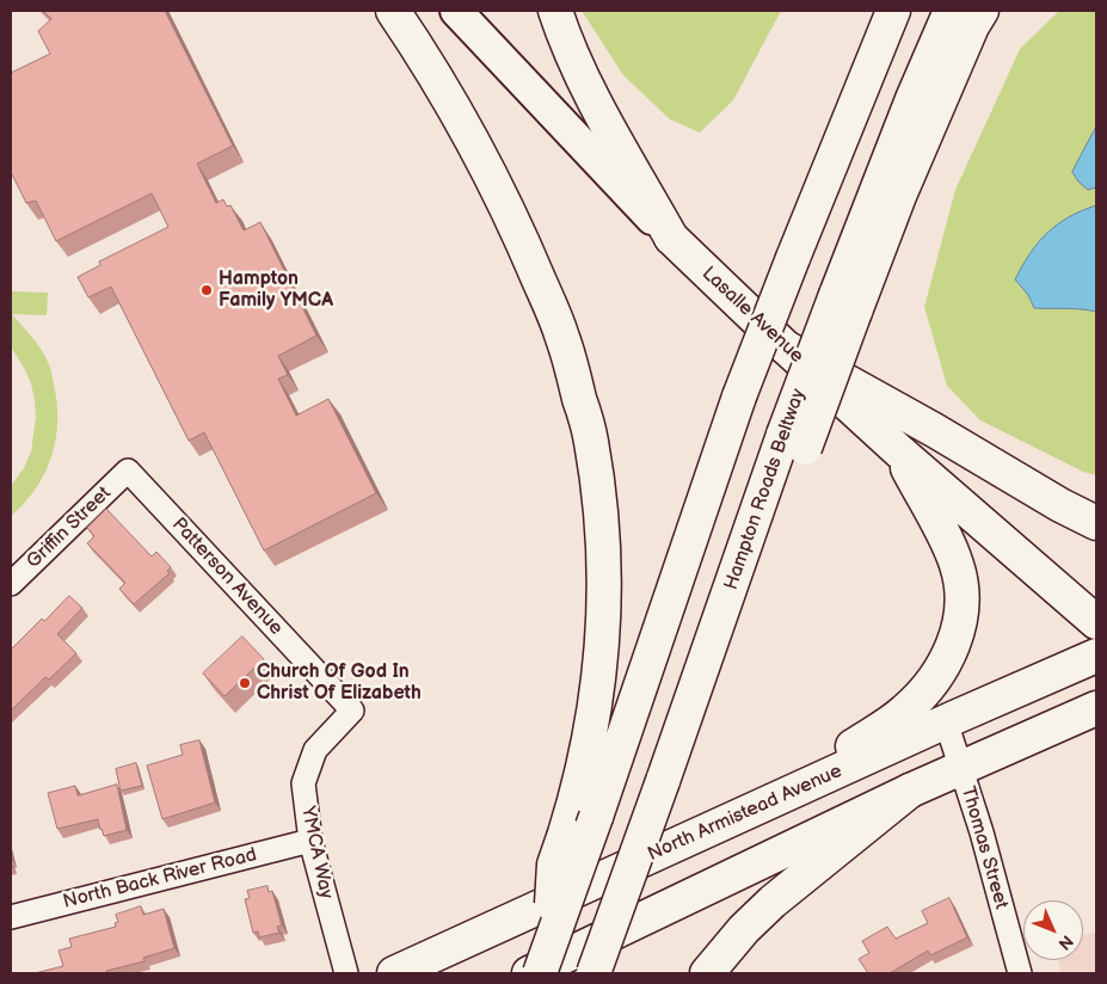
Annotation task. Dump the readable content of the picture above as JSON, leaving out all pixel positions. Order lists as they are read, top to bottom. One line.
{"streets":{"main road":["Lasalle Avenue","Hampton Roads Beltway","North Armistead Avenue"],"street":["Griffin Street","Patterson Avenue","Thomas Street","YMCA Way","North Back River Road"]},"crossings":[["Griffin Street","Patterson Avenue"],["Patterson Avenue","YMCA Way"],["North Armistead Avenue","Thomas Street"],["YMCA Way","North Back River Road"]],"places":["Hampton Family YMCA","Church Of God In Christ Of Elizabeth"],"north":"bottom right"}
